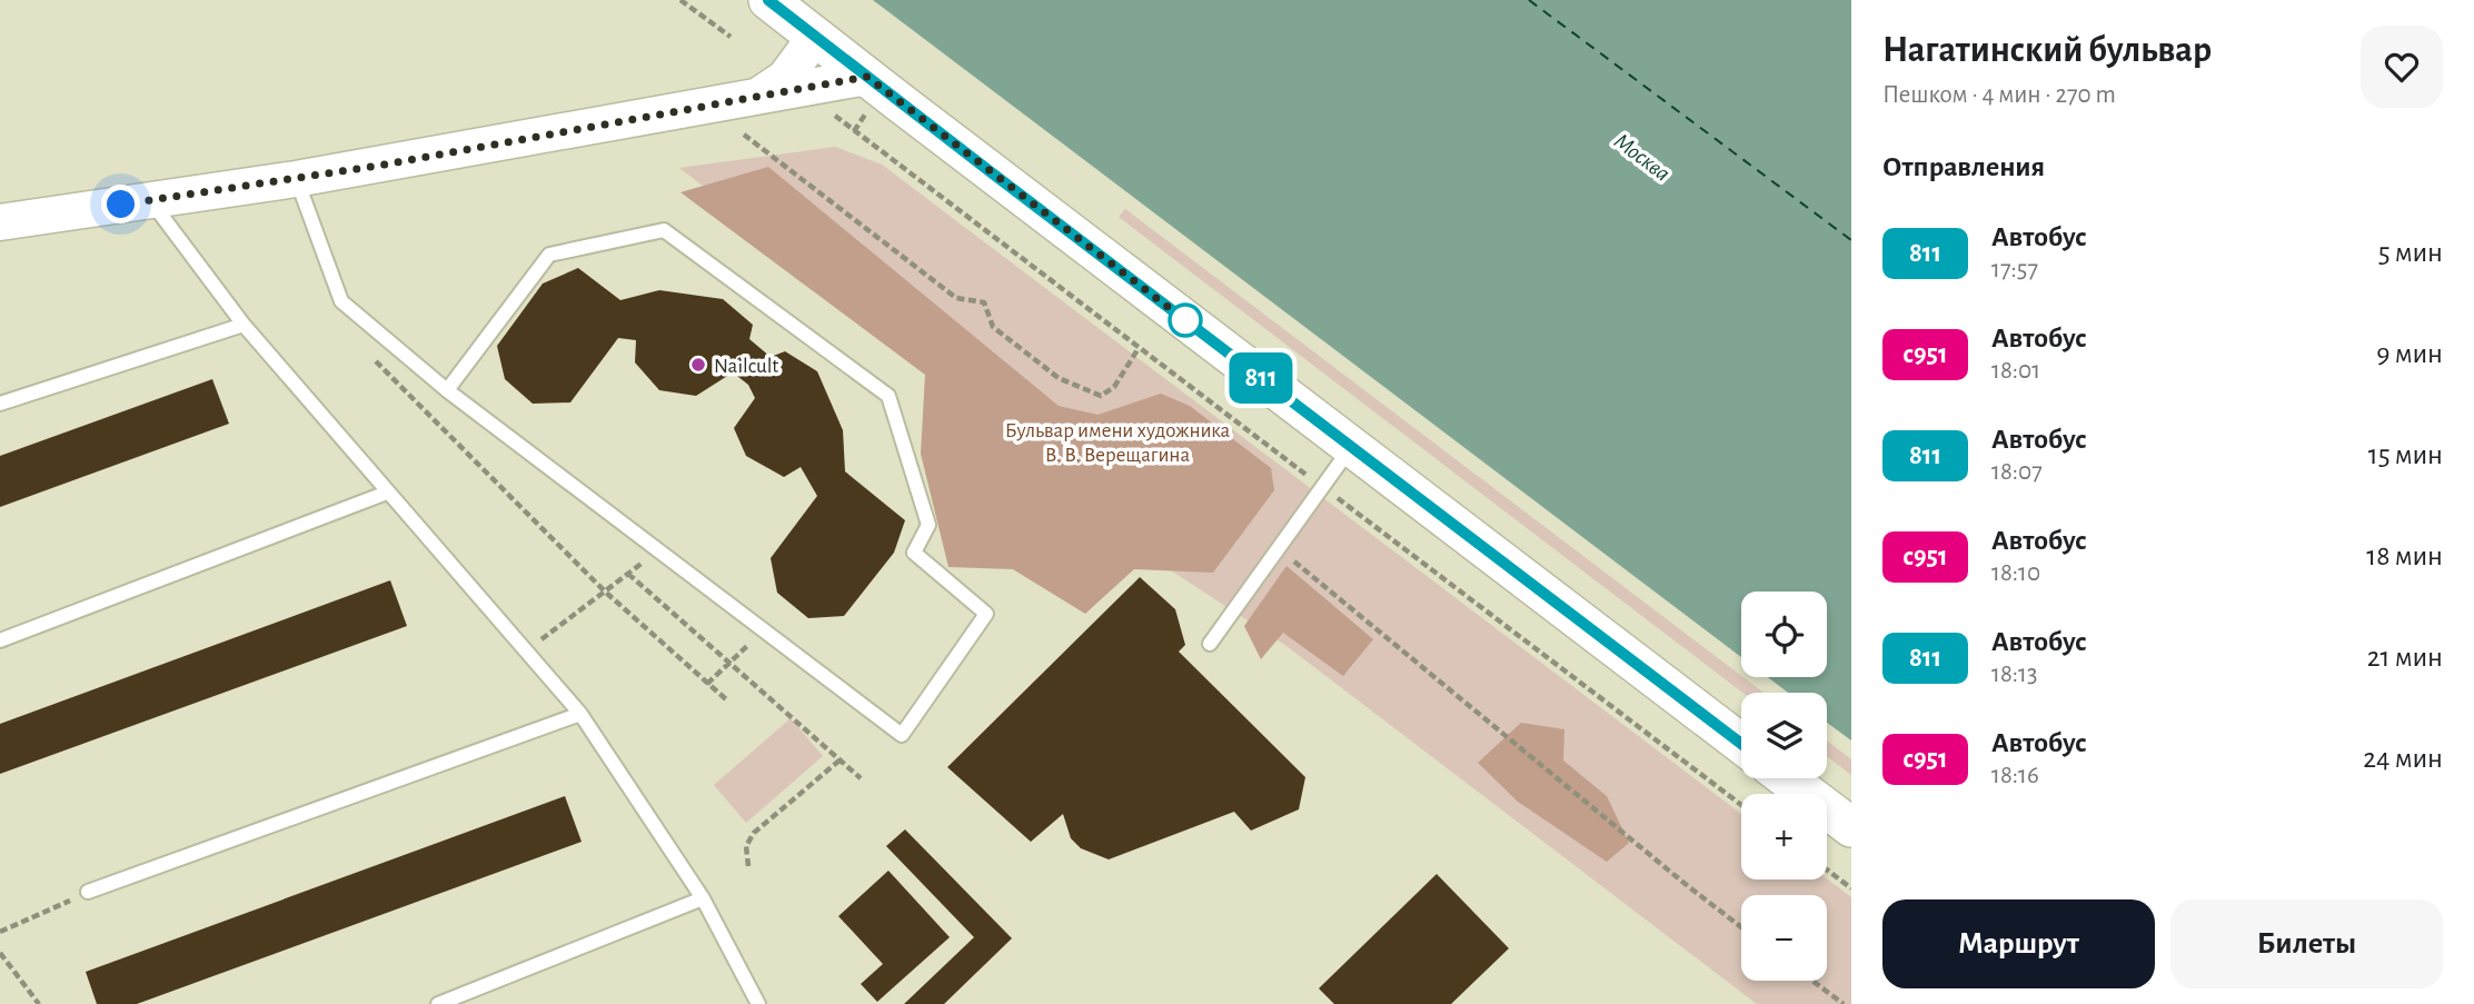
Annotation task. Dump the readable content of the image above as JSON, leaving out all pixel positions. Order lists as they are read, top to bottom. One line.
{"water":["Москва"],"parks":["Бульвар имени художника В. В. Верещагина"],"places":["Nailcult"],"lines":["bus line 811"],"page":{"on_map":"811","heading":[["Нагатинский бульвар","Пешком · 4 мин · 270 m"],"Отправления"],"list":[{"mark":"811","name":"Автобус","note":"17:57","value":"5 мин"},{"mark":"с951","name":"Автобус","note":"18:01","value":"9 мин"},{"mark":"811","name":"Автобус","note":"18:07","value":"15 мин"},{"mark":"с951","name":"Автобус","note":"18:10","value":"18 мин"},{"mark":"811","name":"Автобус","note":"18:13","value":"21 мин"},{"mark":"с951","name":"Автобус","note":"18:16","value":"24 мин"}],"map_buttons":["+","−"],"buttons":["Маршрут","Билеты"]}}
